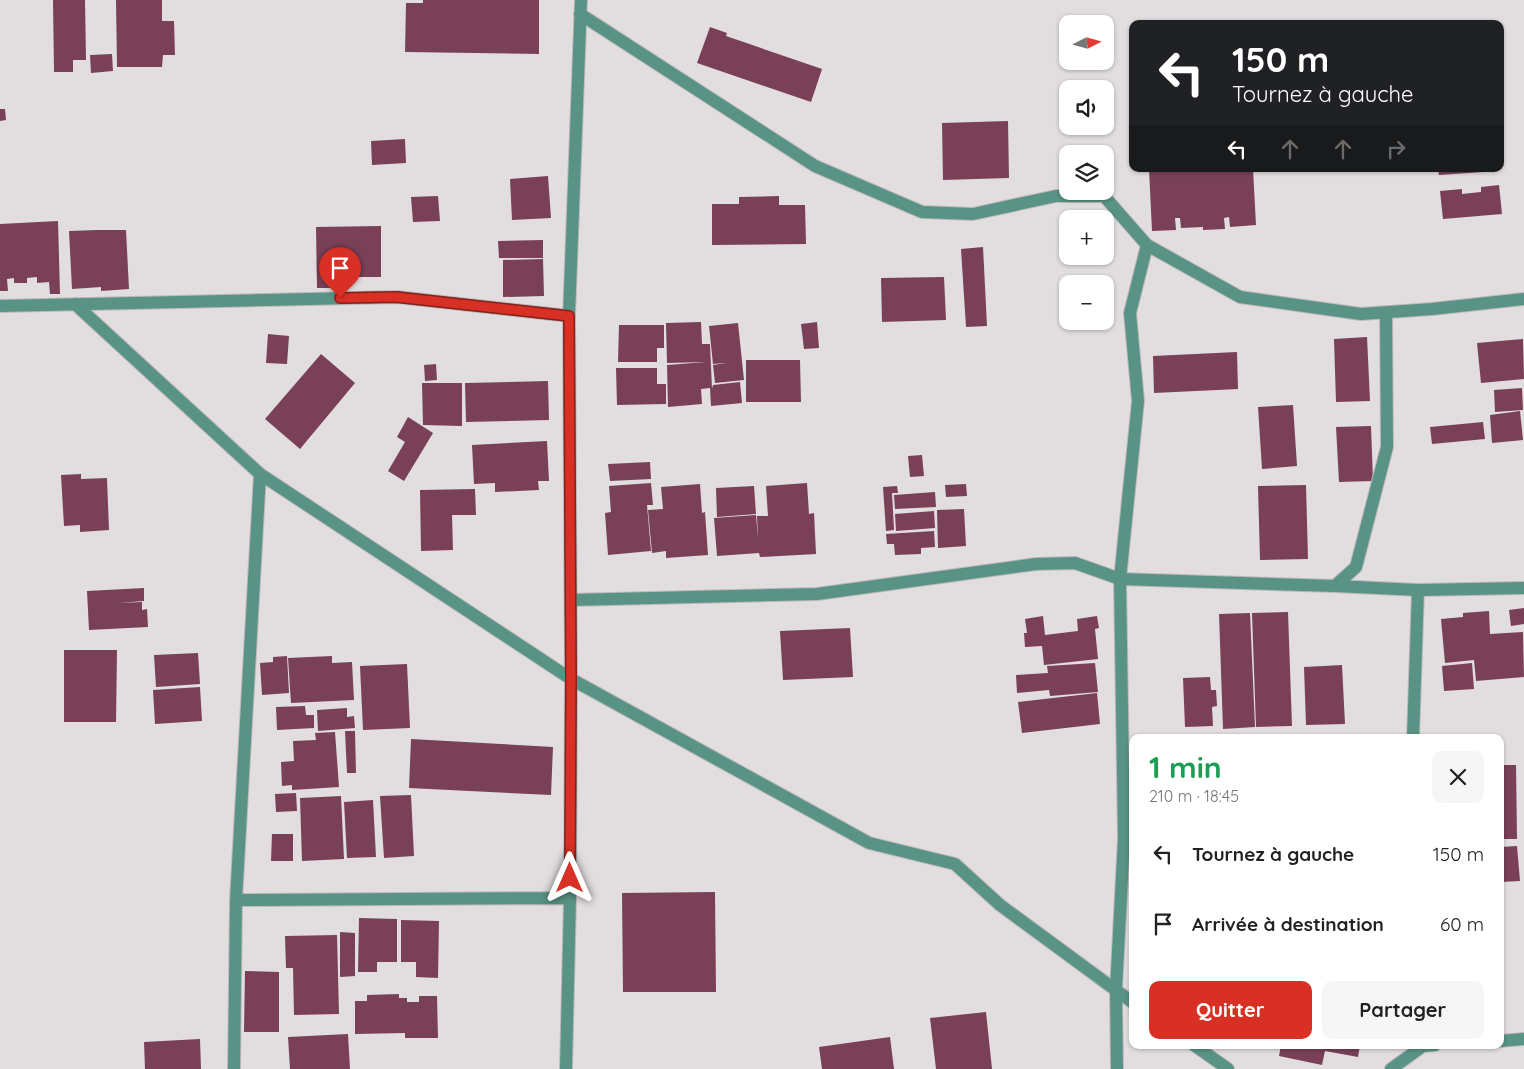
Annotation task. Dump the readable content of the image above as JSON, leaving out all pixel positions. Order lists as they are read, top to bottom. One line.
{"north":"right","page":{"map_buttons":["+","−"],"turn":["150 m","Tournez à gauche"],"heading":["1 min","210 m · 18:45"],"list":[{"name":"Tournez à gauche","value":"150 m"},{"name":"Arrivée à destination","value":"60 m"}],"buttons":["Quitter","Partager"]}}
